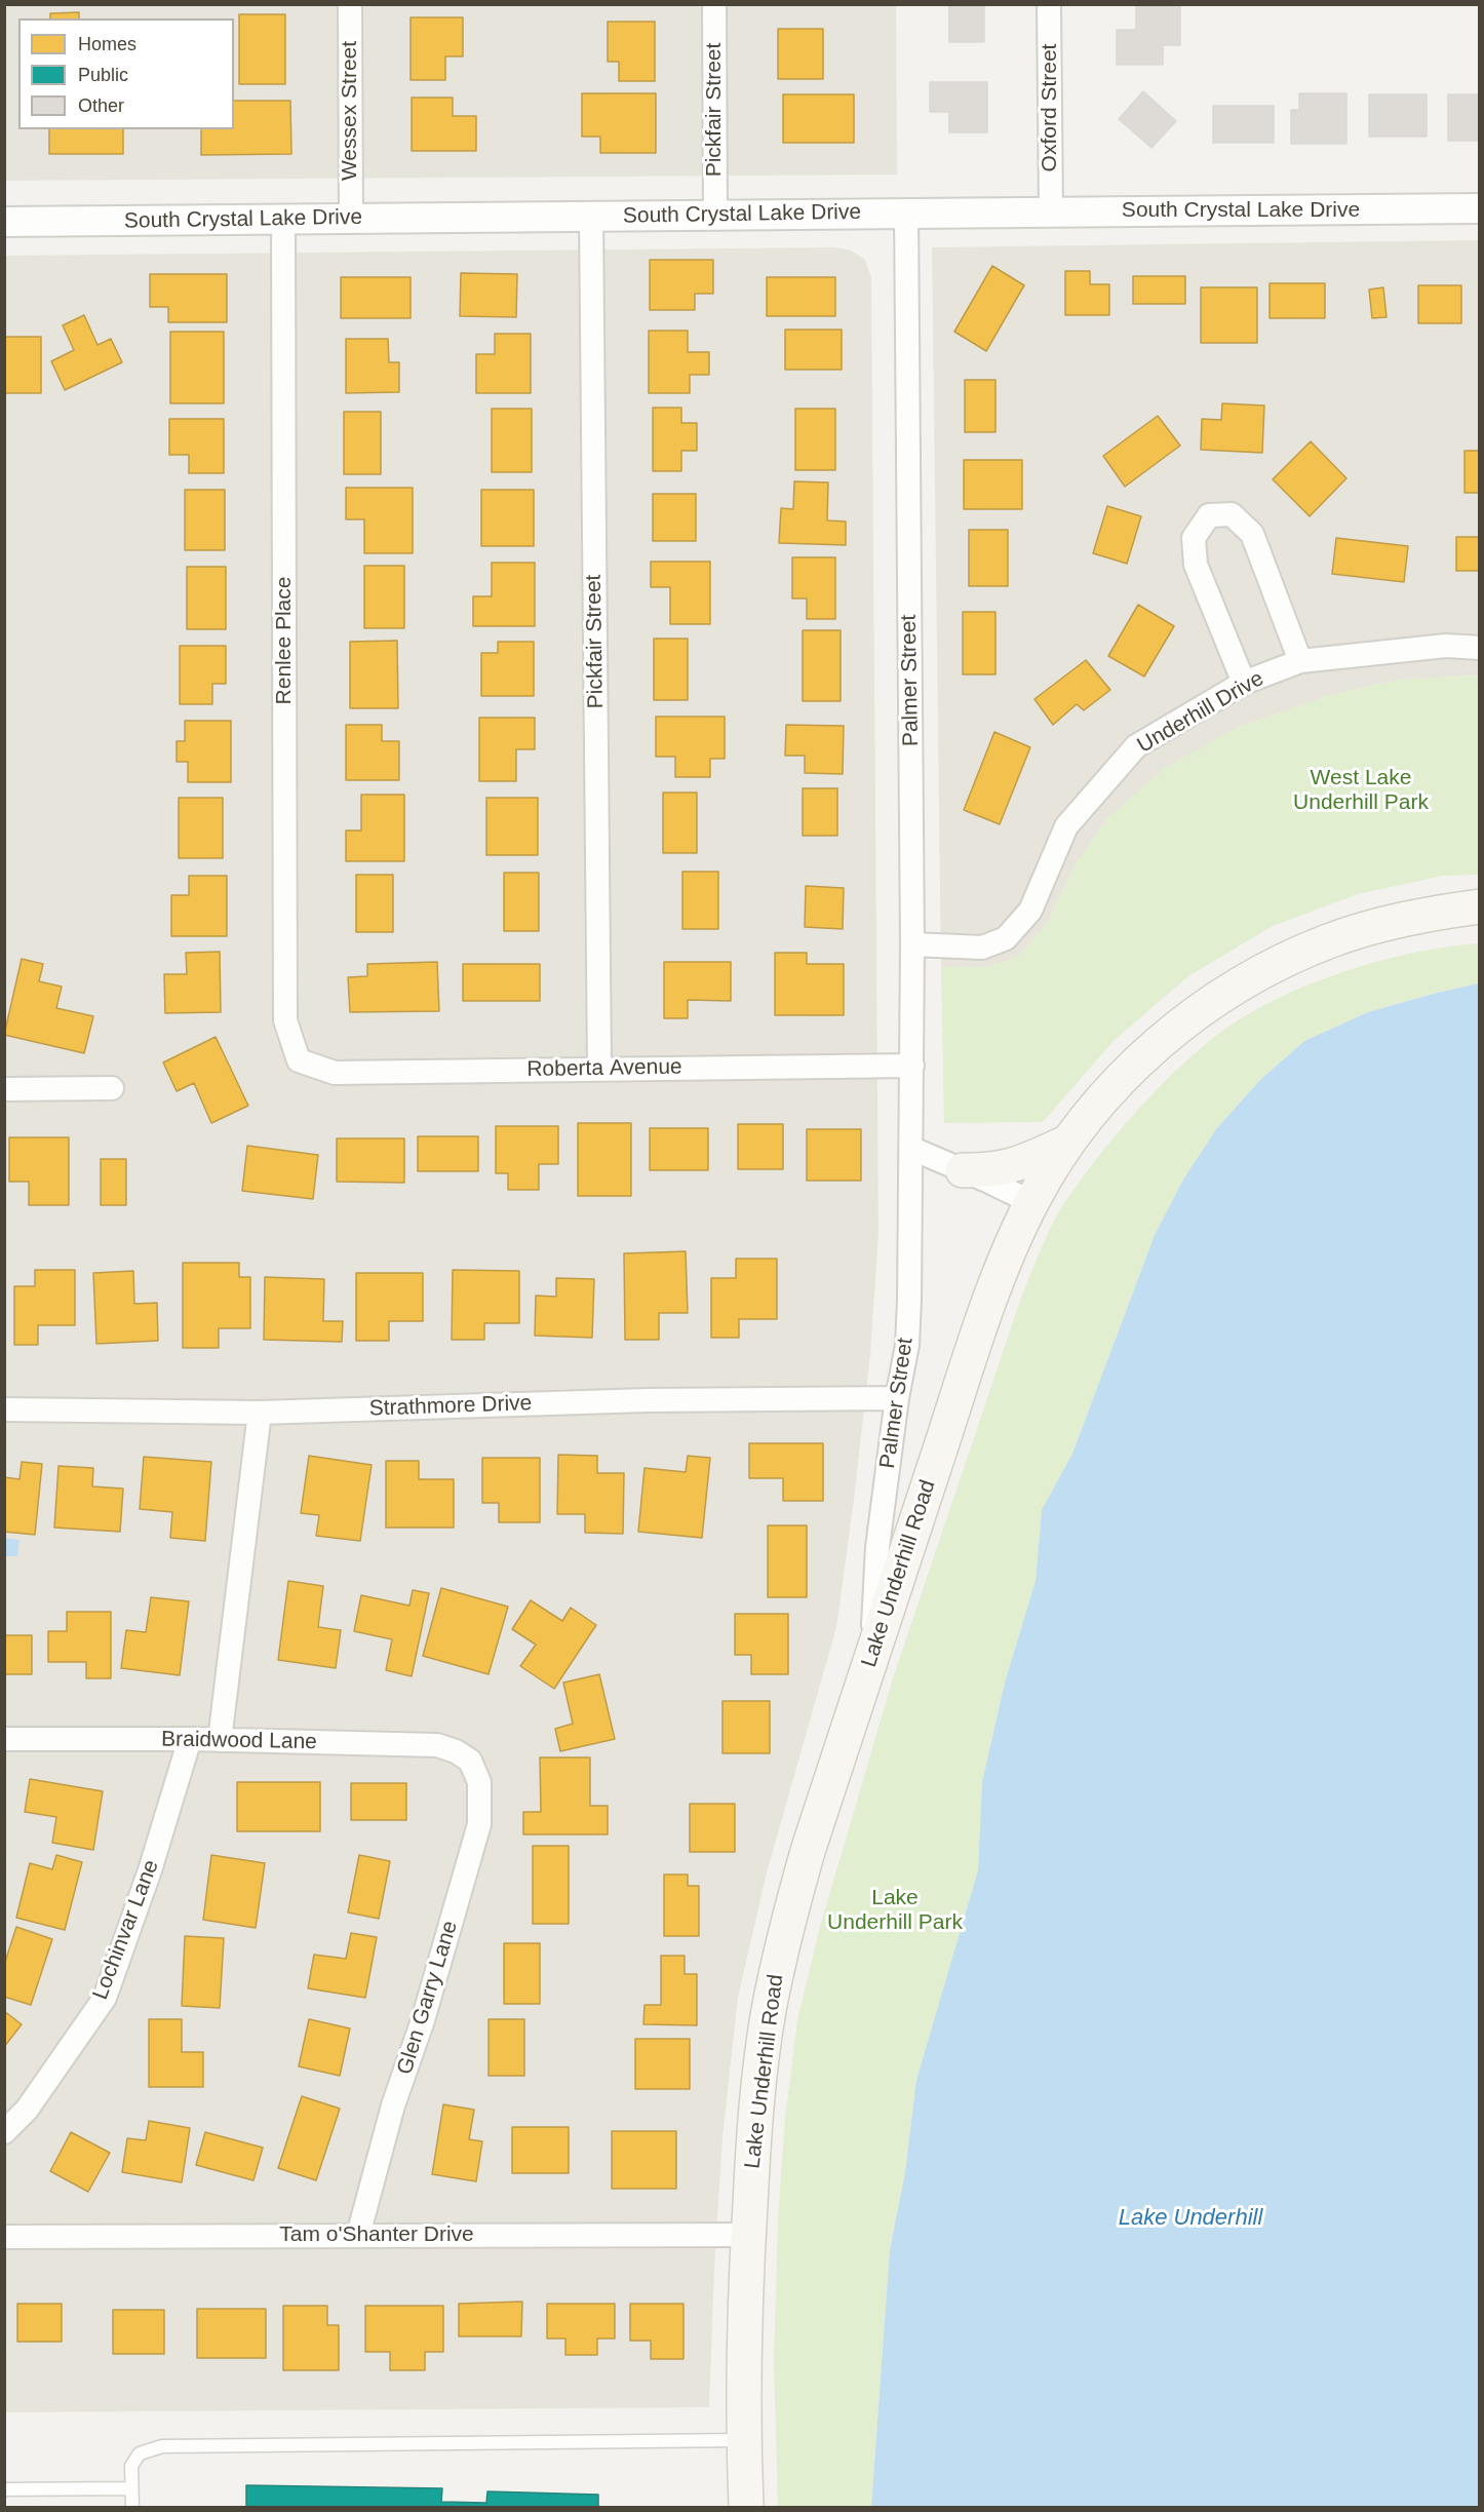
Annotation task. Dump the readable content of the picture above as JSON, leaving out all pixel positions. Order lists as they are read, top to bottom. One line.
{"streets":{"main road":["Lake Underhill Road"],"street":["Oxford Street","Pickfair Street","Wessex Street","South Crystal Lake Drive","Renlee Place","Palmer Street","Underhill Drive","Roberta Avenue","Strathmore Drive","Braidwood Lane","Lochinvar Lane","Glen Garry Lane","Tam o'Shanter Drive"]},"crossings":[["Oxford Street","South Crystal Lake Drive"],["Pickfair Street","South Crystal Lake Drive"],["Pickfair Street","Roberta Avenue"],["Wessex Street","South Crystal Lake Drive"],["South Crystal Lake Drive","Renlee Place"],["South Crystal Lake Drive","Palmer Street"],["Renlee Place","Roberta Avenue"],["Palmer Street","Underhill Drive"],["Palmer Street","Roberta Avenue"],["Palmer Street","Strathmore Drive"],["Palmer Street","Lake Underhill Road"],["Lake Underhill Road","Tam o'Shanter Drive"],["Braidwood Lane","Lochinvar Lane"],["Braidwood Lane","Glen Garry Lane"],["Glen Garry Lane","Tam o'Shanter Drive"]],"water":["Lake Underhill"],"parks":["West Lake Underhill Park","Lake Underhill Park"],"legend":["Homes","Public","Other"]}
